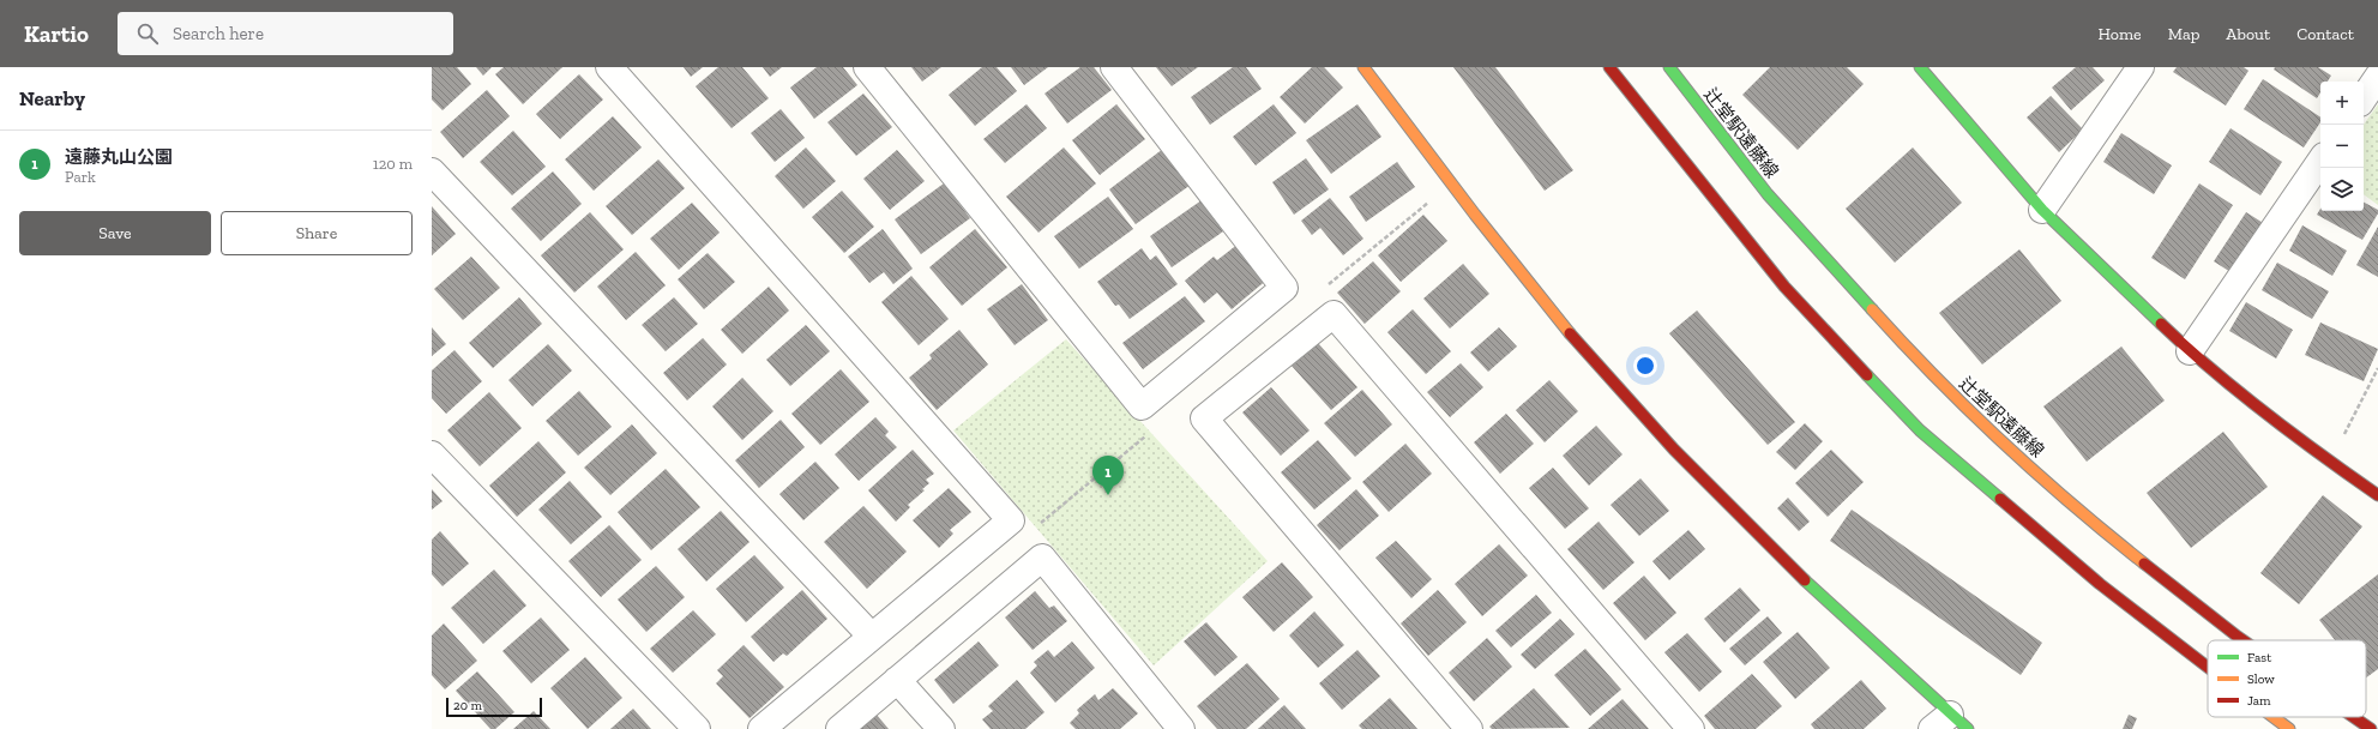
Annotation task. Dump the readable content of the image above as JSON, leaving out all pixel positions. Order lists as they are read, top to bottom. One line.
{"streets":{"street":["辻堂駅遠藤線"]},"legend":["Fast","Slow","Jam"],"scale_bar":"20 m","page":{"header":"Kartio","search":"Search here","nav":["Home","Map","About","Contact"],"heading":"Nearby","map_buttons":["+","−"],"list":[{"mark":"1","name":"遠藤丸山公園","note":"Park","value":"120 m"}],"buttons":["Save","Share"],"pins":"1","scale":"20 m"}}
